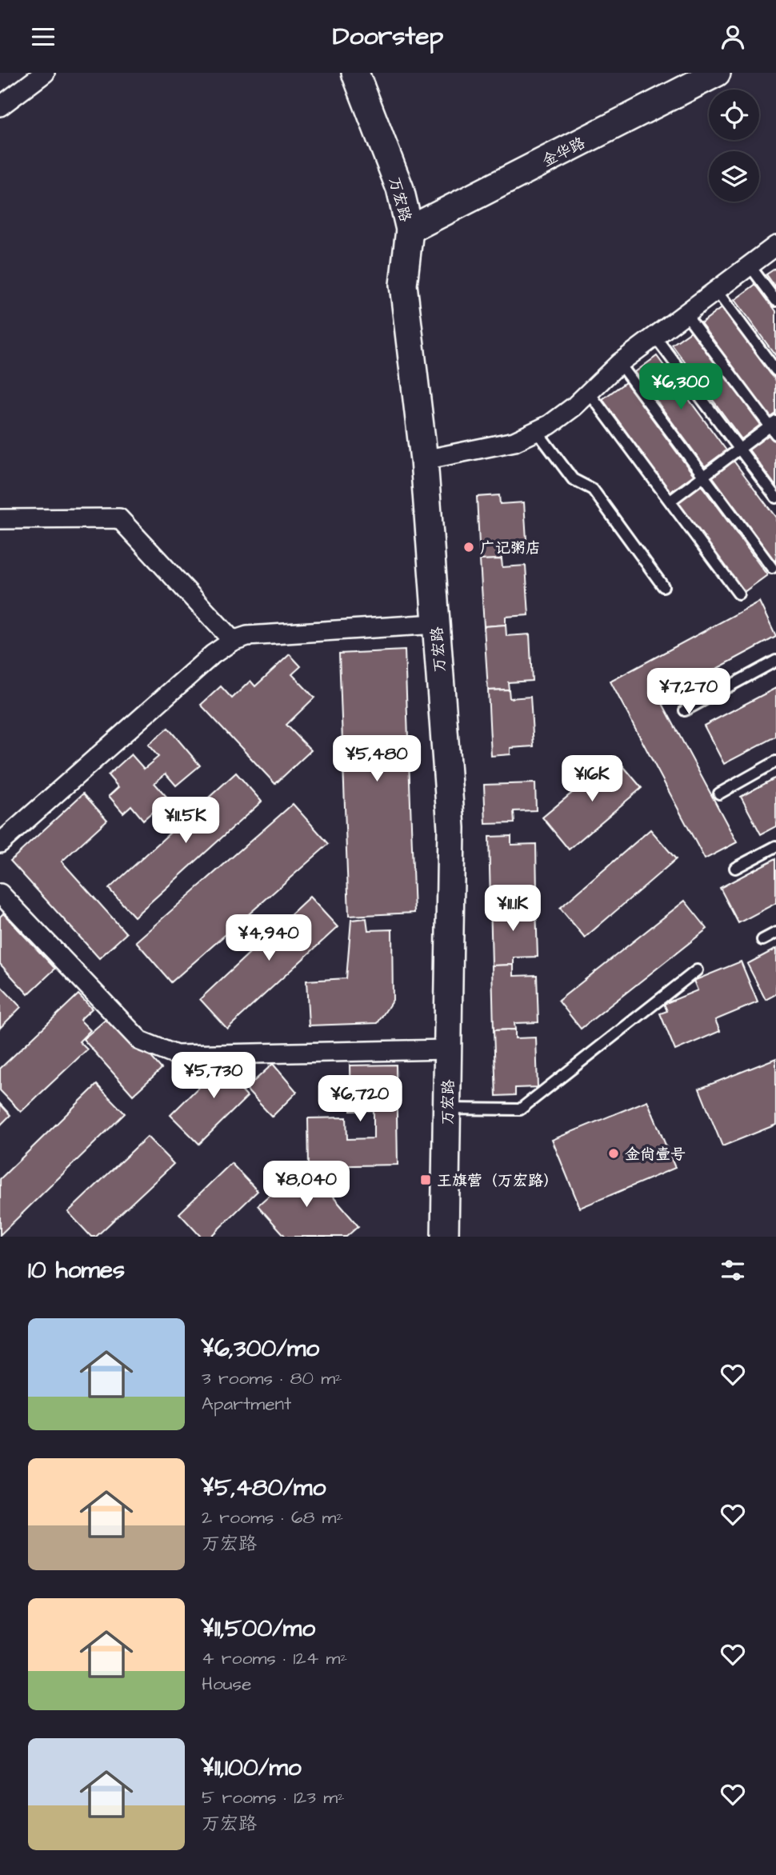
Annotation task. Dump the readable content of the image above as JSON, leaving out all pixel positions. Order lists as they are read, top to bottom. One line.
{"streets":{"street":["金华路","万宏路"]},"crossings":[["金华路","万宏路"]],"places":{"other":["广记粥店","金尚壹号"],"transit":["王旗营（万宏路）"]},"page":{"header":"Doorstep","price":["¥6,300","¥7,270","¥5,480","¥16K","¥11.5K","¥11.1K","¥4,940","¥5,730","¥6,720","¥8,040"],"heading":"10 homes","list":[{"name":"¥6,300/mo","note":"3 rooms · 80 m² · Apartment"},{"name":"¥5,480/mo","note":"2 rooms · 68 m² · 万宏路"},{"name":"¥11,500/mo","note":"4 rooms · 124 m² · House"},{"name":"¥11,100/mo","note":"5 rooms · 123 m² · 万宏路"}]}}
